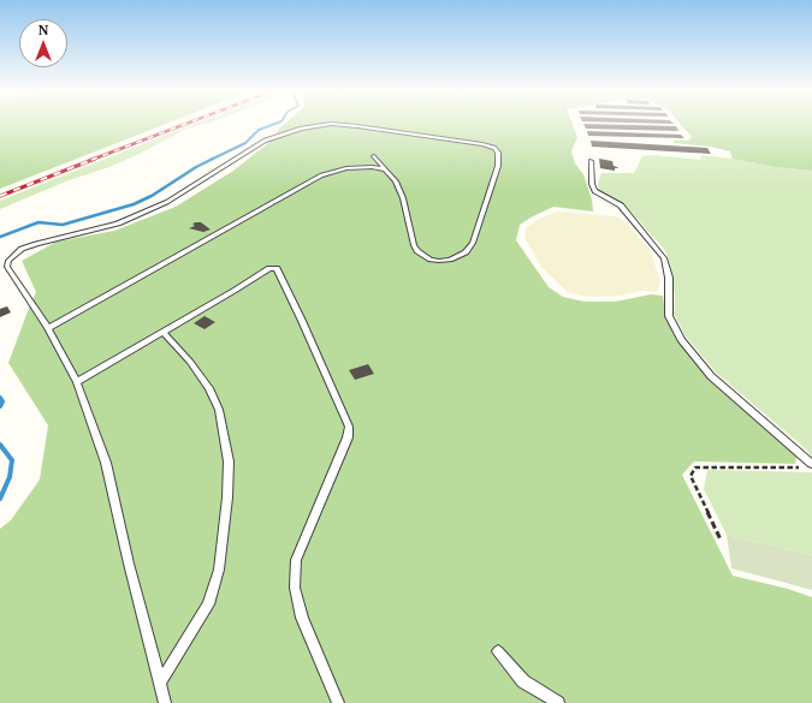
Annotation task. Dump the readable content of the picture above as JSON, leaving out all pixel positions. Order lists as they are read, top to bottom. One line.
{"north":"top"}
